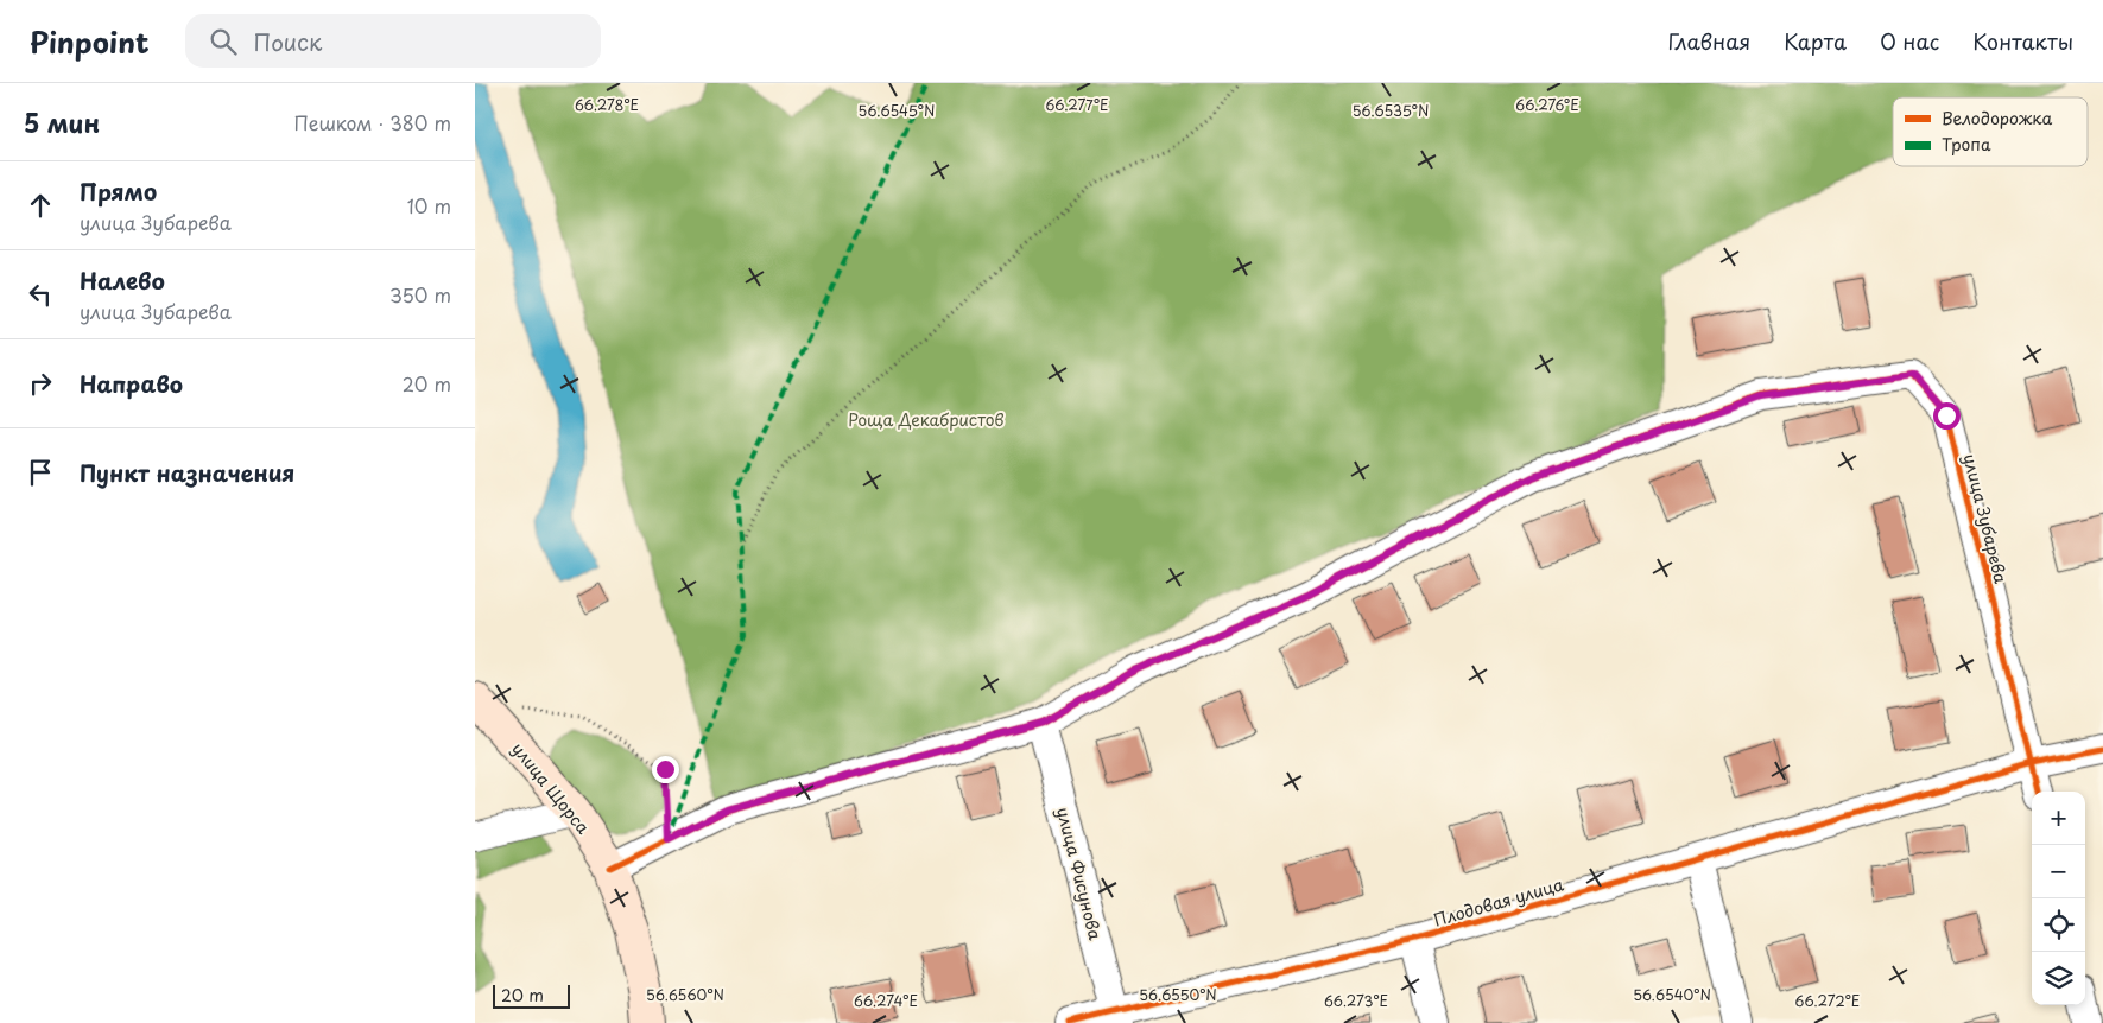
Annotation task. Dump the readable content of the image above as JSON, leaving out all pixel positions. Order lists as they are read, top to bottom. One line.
{"streets":{"main road":["улица Щорса"],"street":["улица Зубарева","улица Фисунова","Плодовая улица"]},"crossings":[["улица Зубарева","улица Щорса"],["улица Зубарева","улица Фисунова"],["улица Зубарева","Плодовая улица"],["улица Фисунова","Плодовая улица"]],"parks":["Роща Декабристов"],"legend":["Велодорожка","Тропа"],"scale_bar":"20 m","page":{"header":"Pinpoint","search":"Поиск","nav":["Главная","Карта","О нас","Контакты"],"heading":["5 мин","Пешком · 380 m"],"list":[["Прямо","улица Зубарева","10 m"],["Налево","улица Зубарева","350 m"],["Направо","20 m"],"Пункт назначения"],"map_buttons":["+","−"],"scale":"20 m"},"coordinates":["66.278°E","66.276°E","66.277°E","56.6545°N","56.6535°N","56.6560°N","56.6550°N","56.6540°N","66.274°E","66.273°E","66.272°E"]}
